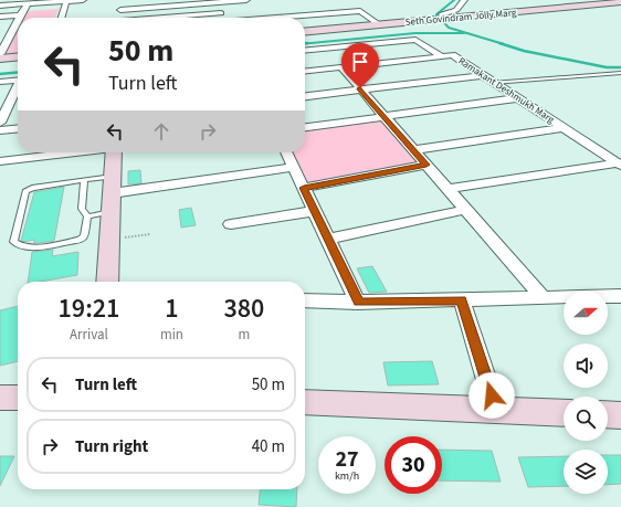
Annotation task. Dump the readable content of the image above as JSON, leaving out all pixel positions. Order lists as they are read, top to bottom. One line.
{"streets":{"street":["Seth Govindram Jolly Marg","Ramakant Deshmukh Marg"]},"north":"right","page":{"turn":["50 m","Turn left"],"eta":["19:21","Arrival","1","min","380","m"],"list":[{"name":"Turn left","value":"50 m"},{"name":"Turn right","value":"40 m"}],"speed":"27 km/h","limit":"30"}}
